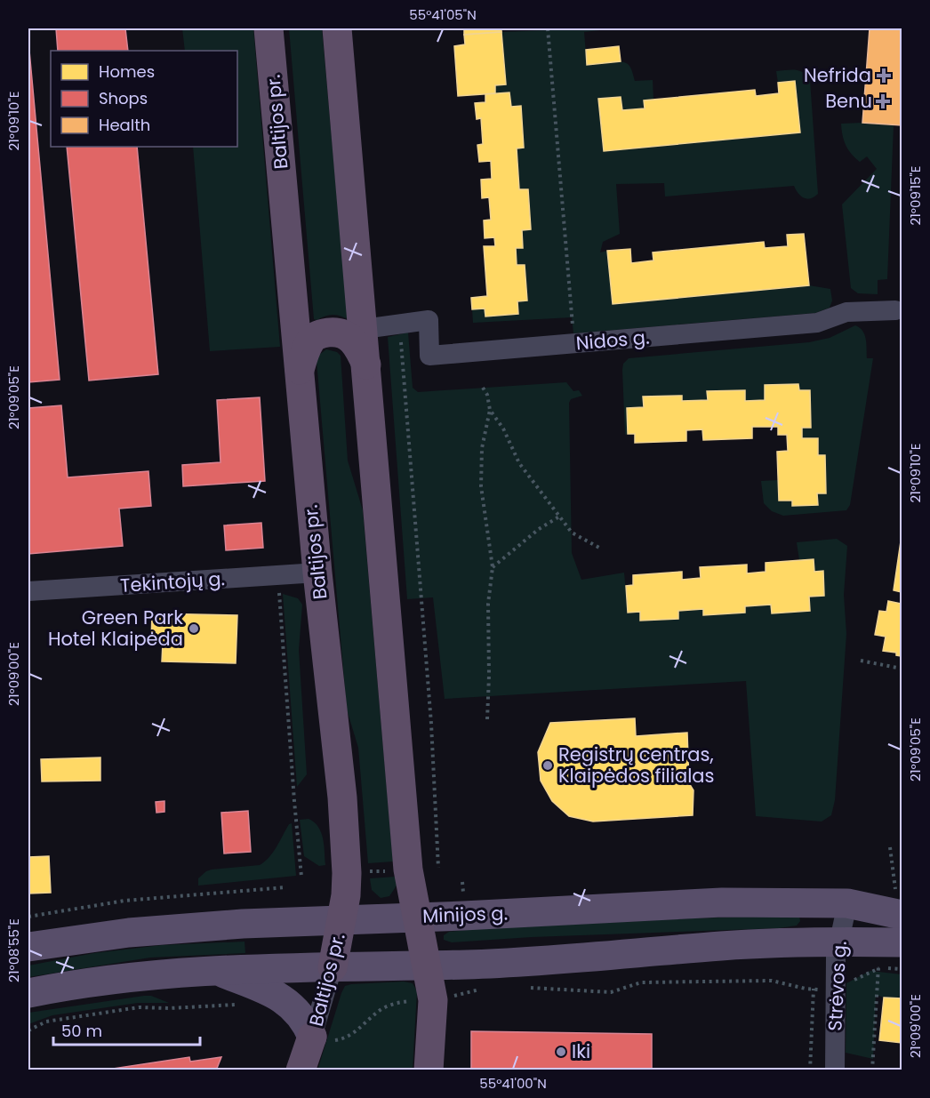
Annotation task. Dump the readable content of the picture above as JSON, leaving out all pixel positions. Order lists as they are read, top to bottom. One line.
{"streets":{"highway":["Baltijos pr."],"main road":["Minijos g."],"street":["Nidos g.","Tekintojų g.","Strėvos g."]},"crossings":[["Baltijos pr.","Tekintojų g."],["Baltijos pr.","Minijos g."],["Minijos g.","Strėvos g."]],"places":{"health":["Nefrida","Benu"],"other":["Green Park Hotel Klaipėda","Registrų centras, Klaipėdos filialas","Iki"]},"legend":["Homes","Shops","Health"],"scale_bar":"50 m","coordinates":["55°41'05\"N","21°09'10\"E","21°09'15\"E","21°09'05\"E","21°09'00\"E","21°08'55\"E","55°41'00\"N"]}
